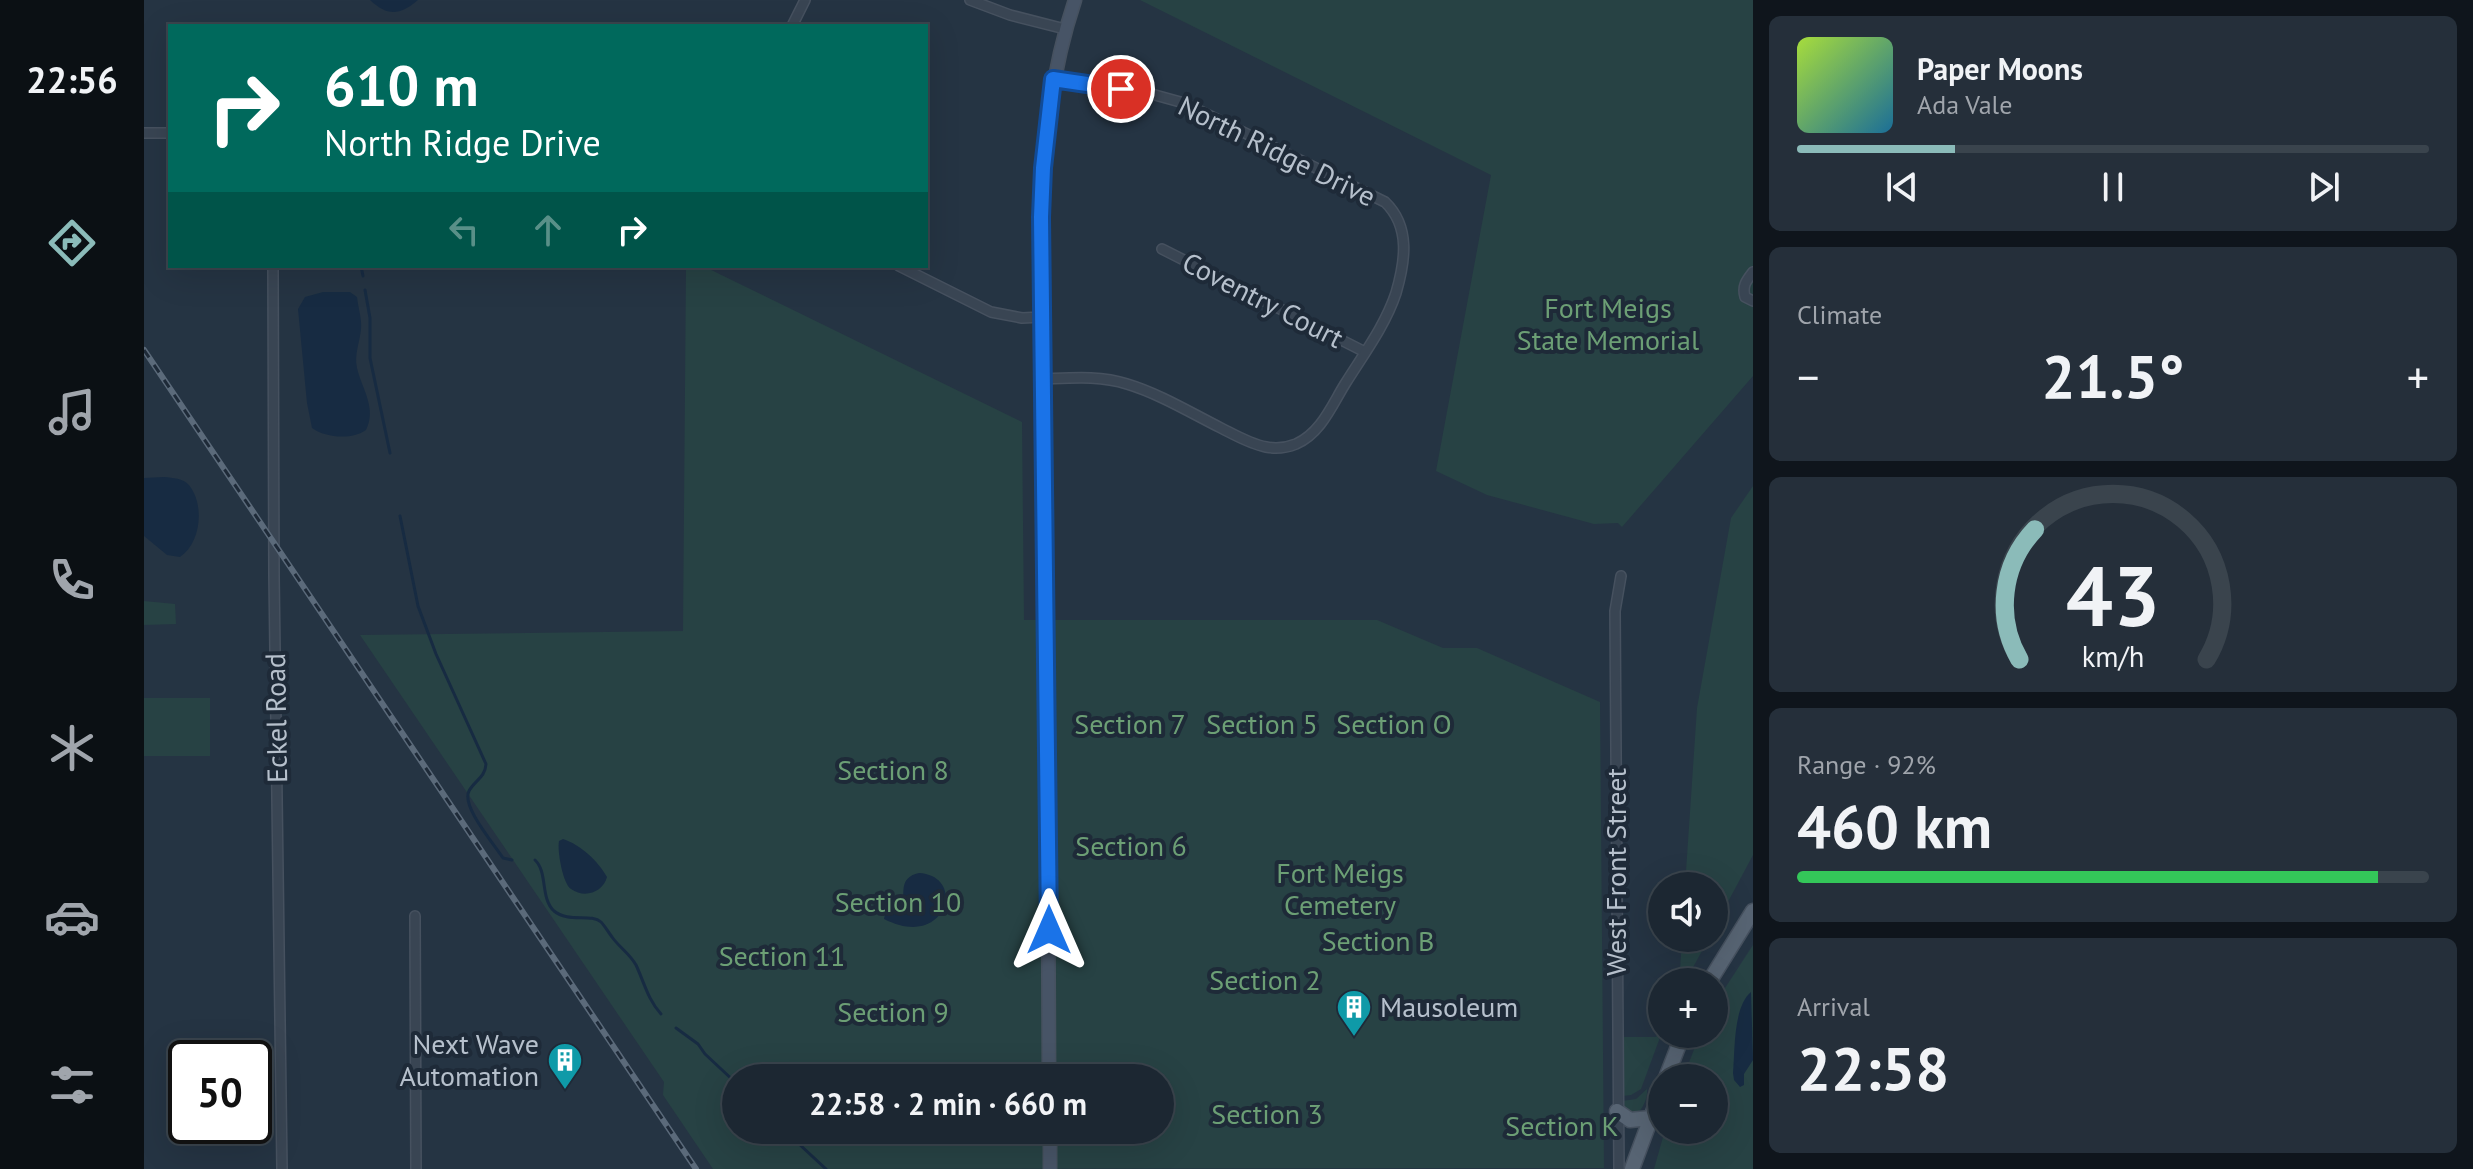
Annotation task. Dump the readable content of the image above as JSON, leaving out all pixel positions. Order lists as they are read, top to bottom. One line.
{"streets":{"street":["North Ridge Drive","Coventry Court","Eckel Road","West Front Street"]},"crossings":[["North Ridge Drive","Coventry Court"]],"parks":["Fort Meigs State Memorial","Section 7","Section 5","Section O","Section 8","Section 6","Fort Meigs Cemetery","Section 10","Section B","Section 11","Section 2","Section 9","Section 3","Section K"],"places":{"building":["Mausoleum","Next Wave Automation"]},"page":{"tabs":"22:56","turn":["610 m","North Ridge Drive"],"song":["Paper Moons","Ada Vale"],"tile":["Climate",["Range · 92%","460 km"],["Arrival","22:58"]],"heat":["−","21.5°","+"],"map_buttons":["+","−"],"limit":"50","trip":"22:58 · 2 min · 660 m","gauge":["43","km/h"]}}
